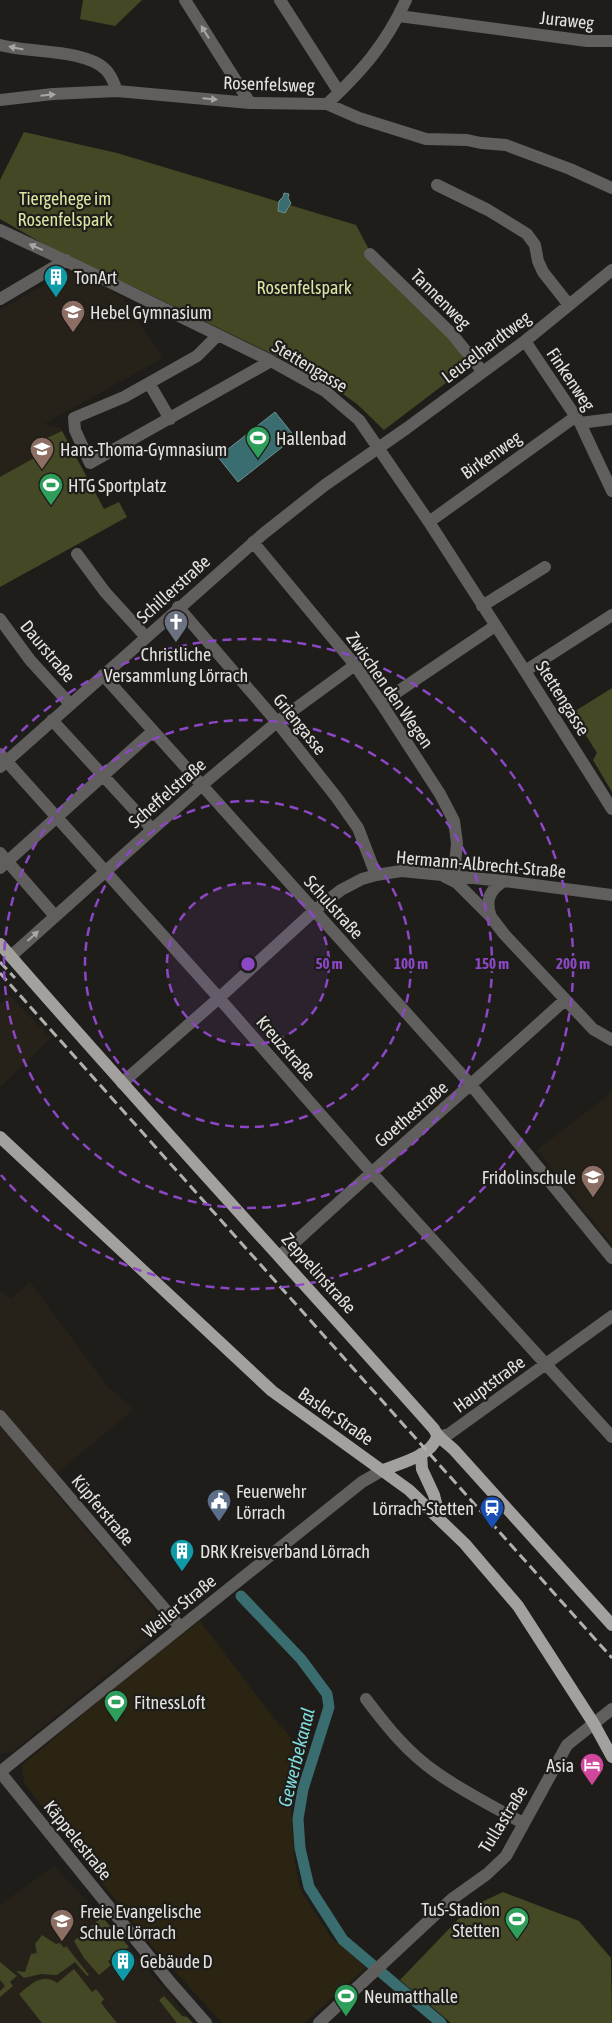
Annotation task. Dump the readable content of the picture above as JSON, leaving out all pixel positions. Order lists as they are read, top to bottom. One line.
{"streets":{"main road":["Zeppelinstraße","Hauptstraße","Basler Straße"],"street":["Juraweg","Rosenfelsweg","Tannenweg","Leuselhardtweg","Stettengasse","Finkenweg","Birkenweg","Schillerstraße","Daurstraße","Zwischen den Wegen","Griengasse","Scheffelstraße","Hermann-Albrecht-Straße","Schulstraße","Kreuzstraße","Goethestraße","Küpferstraße","Weiler Straße","Tullastraße","Käppelestraße"]},"crossings":[["Tannenweg","Leuselhardtweg"],["Leuselhardtweg","Stettengasse"],["Leuselhardtweg","Finkenweg"],["Leuselhardtweg","Schillerstraße"],["Stettengasse","Birkenweg"],["Stettengasse","Schillerstraße"],["Finkenweg","Birkenweg"],["Schillerstraße","Daurstraße"],["Schillerstraße","Zwischen den Wegen"],["Schillerstraße","Griengasse"],["Schillerstraße","Schulstraße"],["Schillerstraße","Kreuzstraße"],["Zwischen den Wegen","Scheffelstraße"],["Zwischen den Wegen","Hermann-Albrecht-Straße"],["Griengasse","Scheffelstraße"],["Griengasse","Hermann-Albrecht-Straße"],["Scheffelstraße","Schulstraße"],["Scheffelstraße","Kreuzstraße"],["Scheffelstraße","Zeppelinstraße"],["Hermann-Albrecht-Straße","Schulstraße"],["Hermann-Albrecht-Straße","Kreuzstraße"],["Hermann-Albrecht-Straße","Zeppelinstraße"],["Schulstraße","Goethestraße"],["Kreuzstraße","Goethestraße"],["Kreuzstraße","Hauptstraße"],["Goethestraße","Zeppelinstraße"],["Zeppelinstraße","Hauptstraße"],["Hauptstraße","Basler Straße"],["Hauptstraße","Weiler Straße"],["Basler Straße","Weiler Straße"],["Basler Straße","Tullastraße"],["Küpferstraße","Weiler Straße"],["Weiler Straße","Käppelestraße"]],"one_way":["Rosenfelsweg"],"water":["Gewerbekanal"],"parks":["Tiergehege im Rosenfelspark","Rosenfelspark"],"places":{"building":["TonArt","DRK Kreisverband Lörrach","Gebäude D"],"school or university":["Hebel Gymnasium","Hans-Thoma-Gymnasium","Fridolinschule","Freie Evangelische Schule Lörrach"],"sports":["Hallenbad","HTG Sportplatz","FitnessLoft","TuS-Stadion Stetten","Neumatthalle"],"church":["Christliche Versammlung Lörrach"],"public building":["Feuerwehr Lörrach"],"station":["Lörrach-Stetten"],"hotel":["Asia"]},"rings":["50 m","100 m","150 m","200 m"]}
